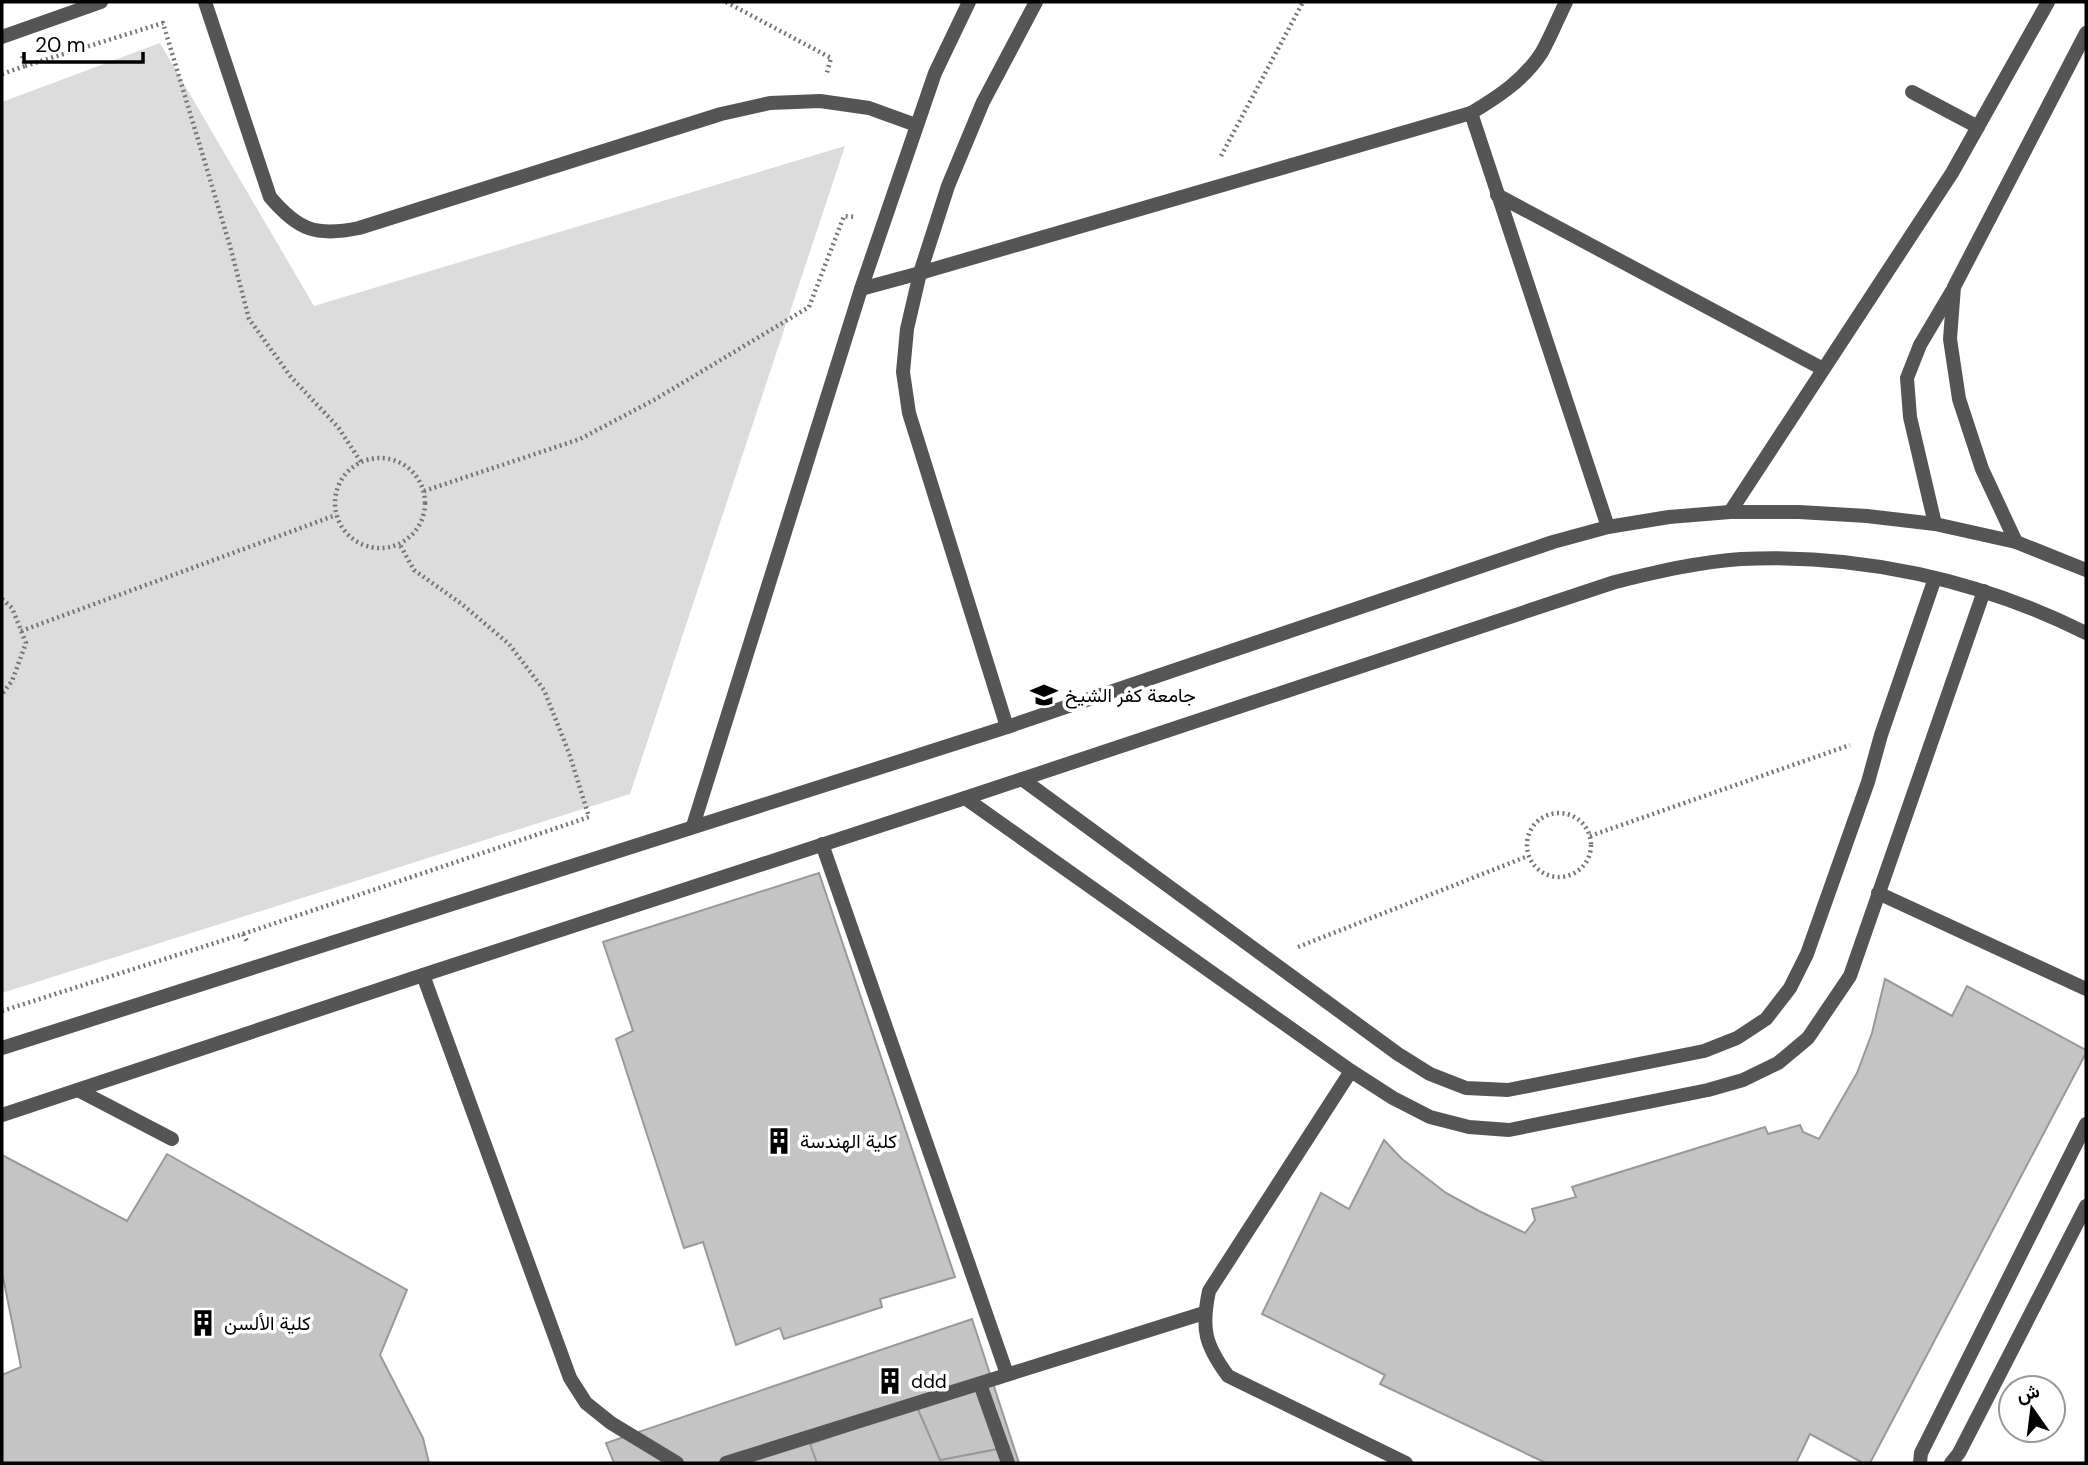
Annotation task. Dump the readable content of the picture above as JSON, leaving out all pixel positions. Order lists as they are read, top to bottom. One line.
{"places":{"school or university":["جامعة كفر الشيخ"],"building":["كلية الهندسة","كلية الألسن","ddd"]},"scale_bar":"20 m","north":"top"}
